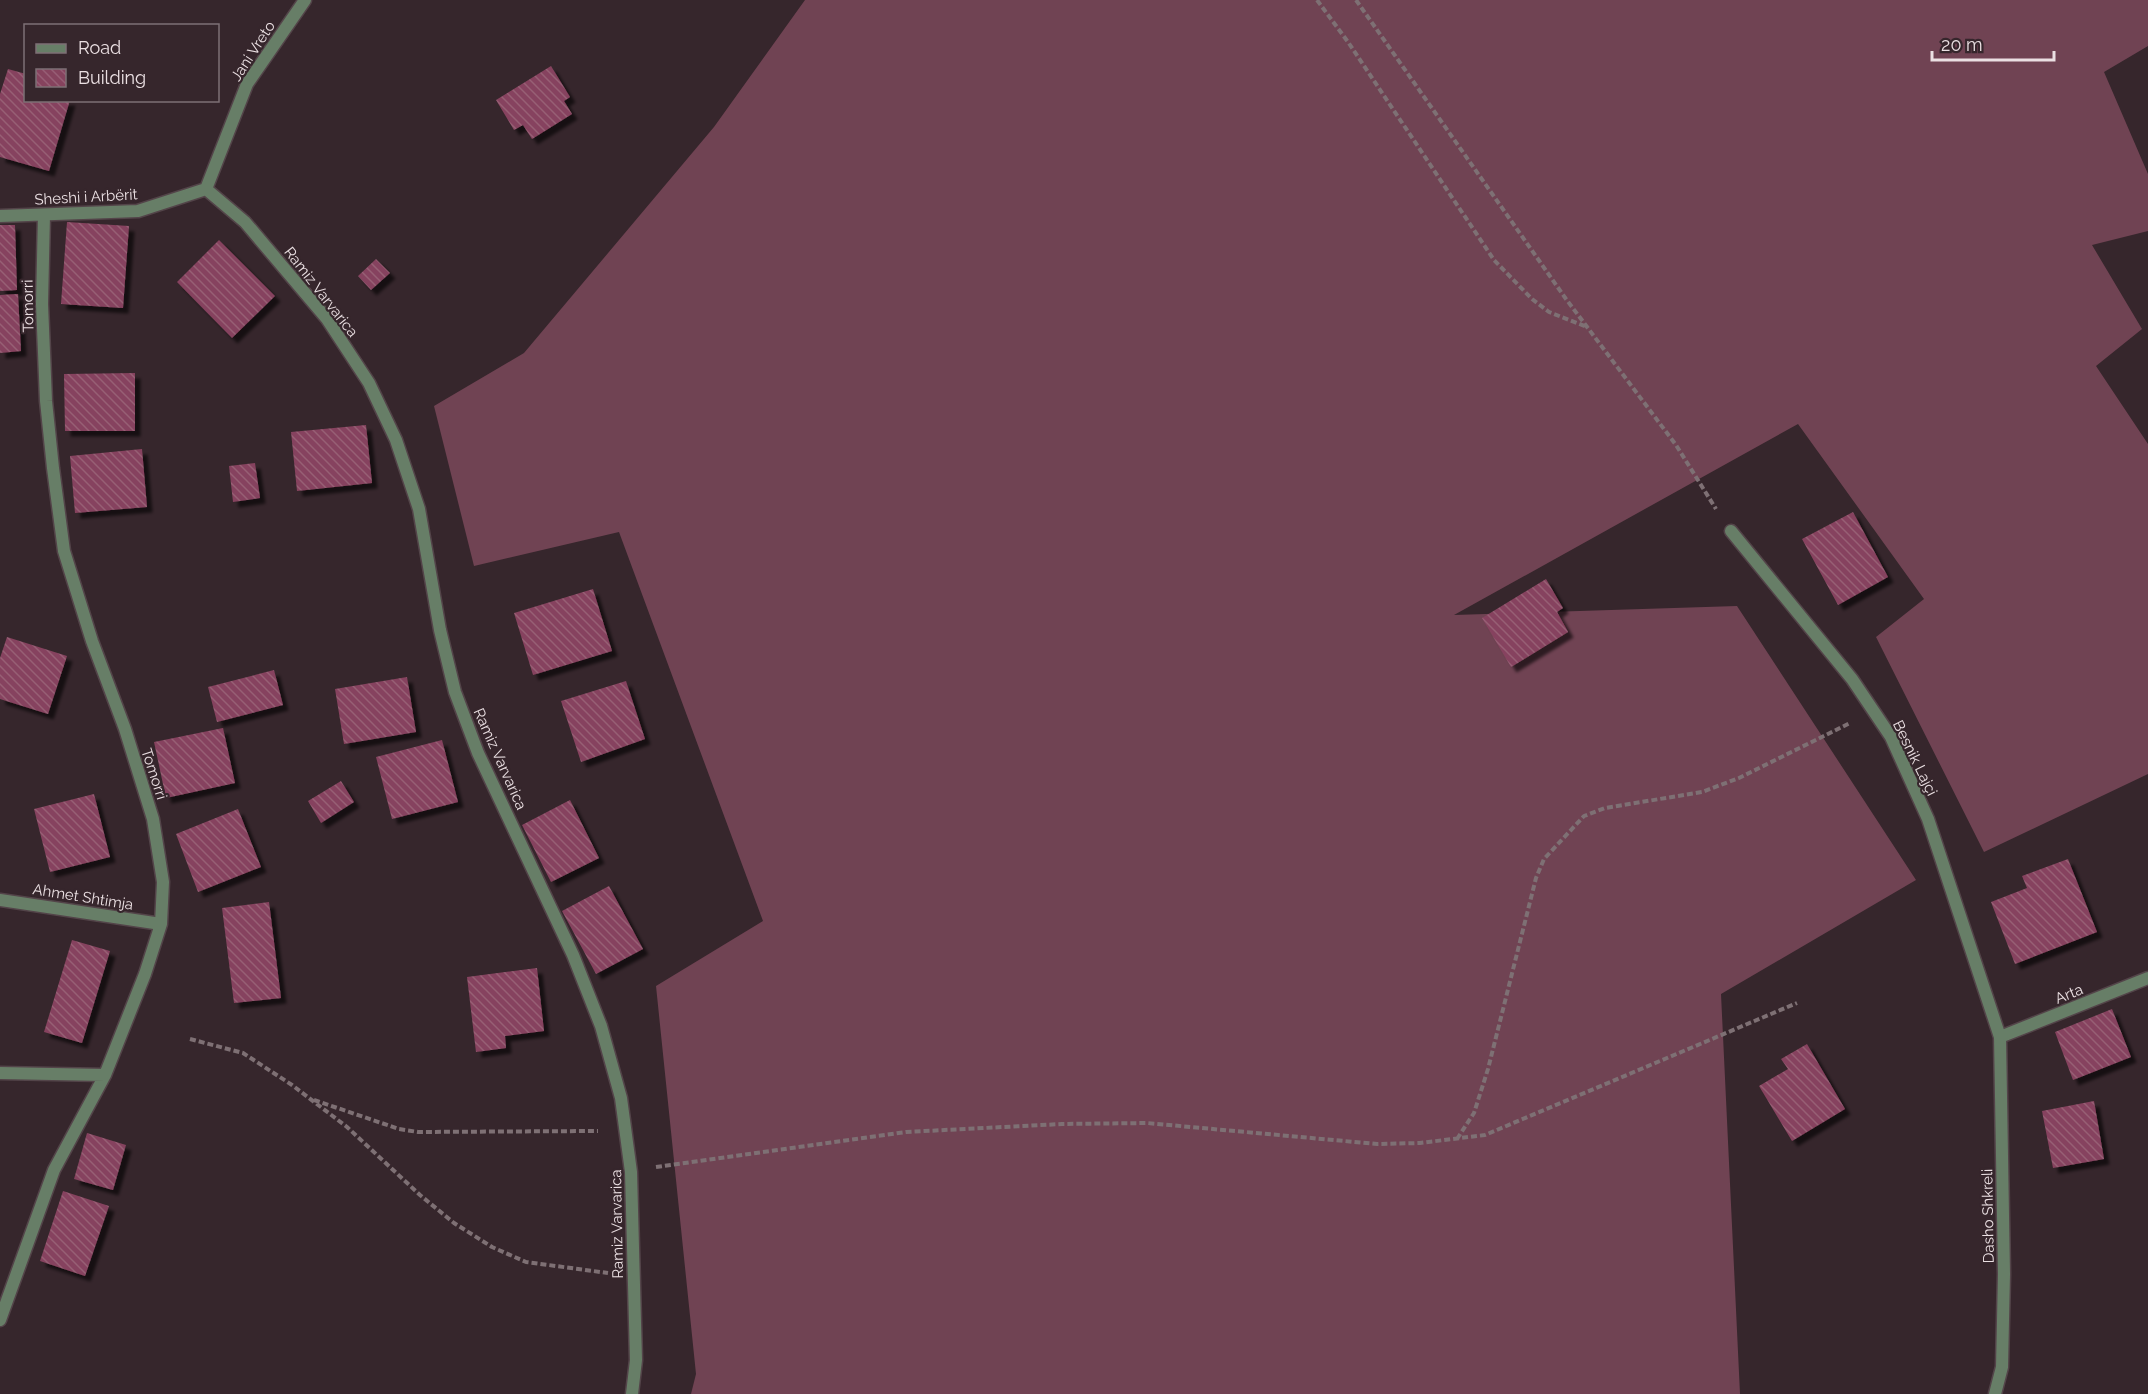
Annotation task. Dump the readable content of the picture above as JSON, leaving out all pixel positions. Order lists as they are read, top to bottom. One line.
{"streets":{"street":["Jani Vreto","Sheshi i Arbërit","Ramiz Varvarica","Tomorri","Besnik Lajçi","Ahmet Shtimja","Arta","Dasho Shkreli"]},"crossings":[["Jani Vreto","Sheshi i Arbërit"],["Jani Vreto","Ramiz Varvarica"],["Sheshi i Arbërit","Ramiz Varvarica"],["Sheshi i Arbërit","Tomorri"],["Tomorri","Ahmet Shtimja"],["Besnik Lajçi","Arta"],["Besnik Lajçi","Dasho Shkreli"],["Arta","Dasho Shkreli"]],"legend":["Road","Building"],"scale_bar":"20 m"}
